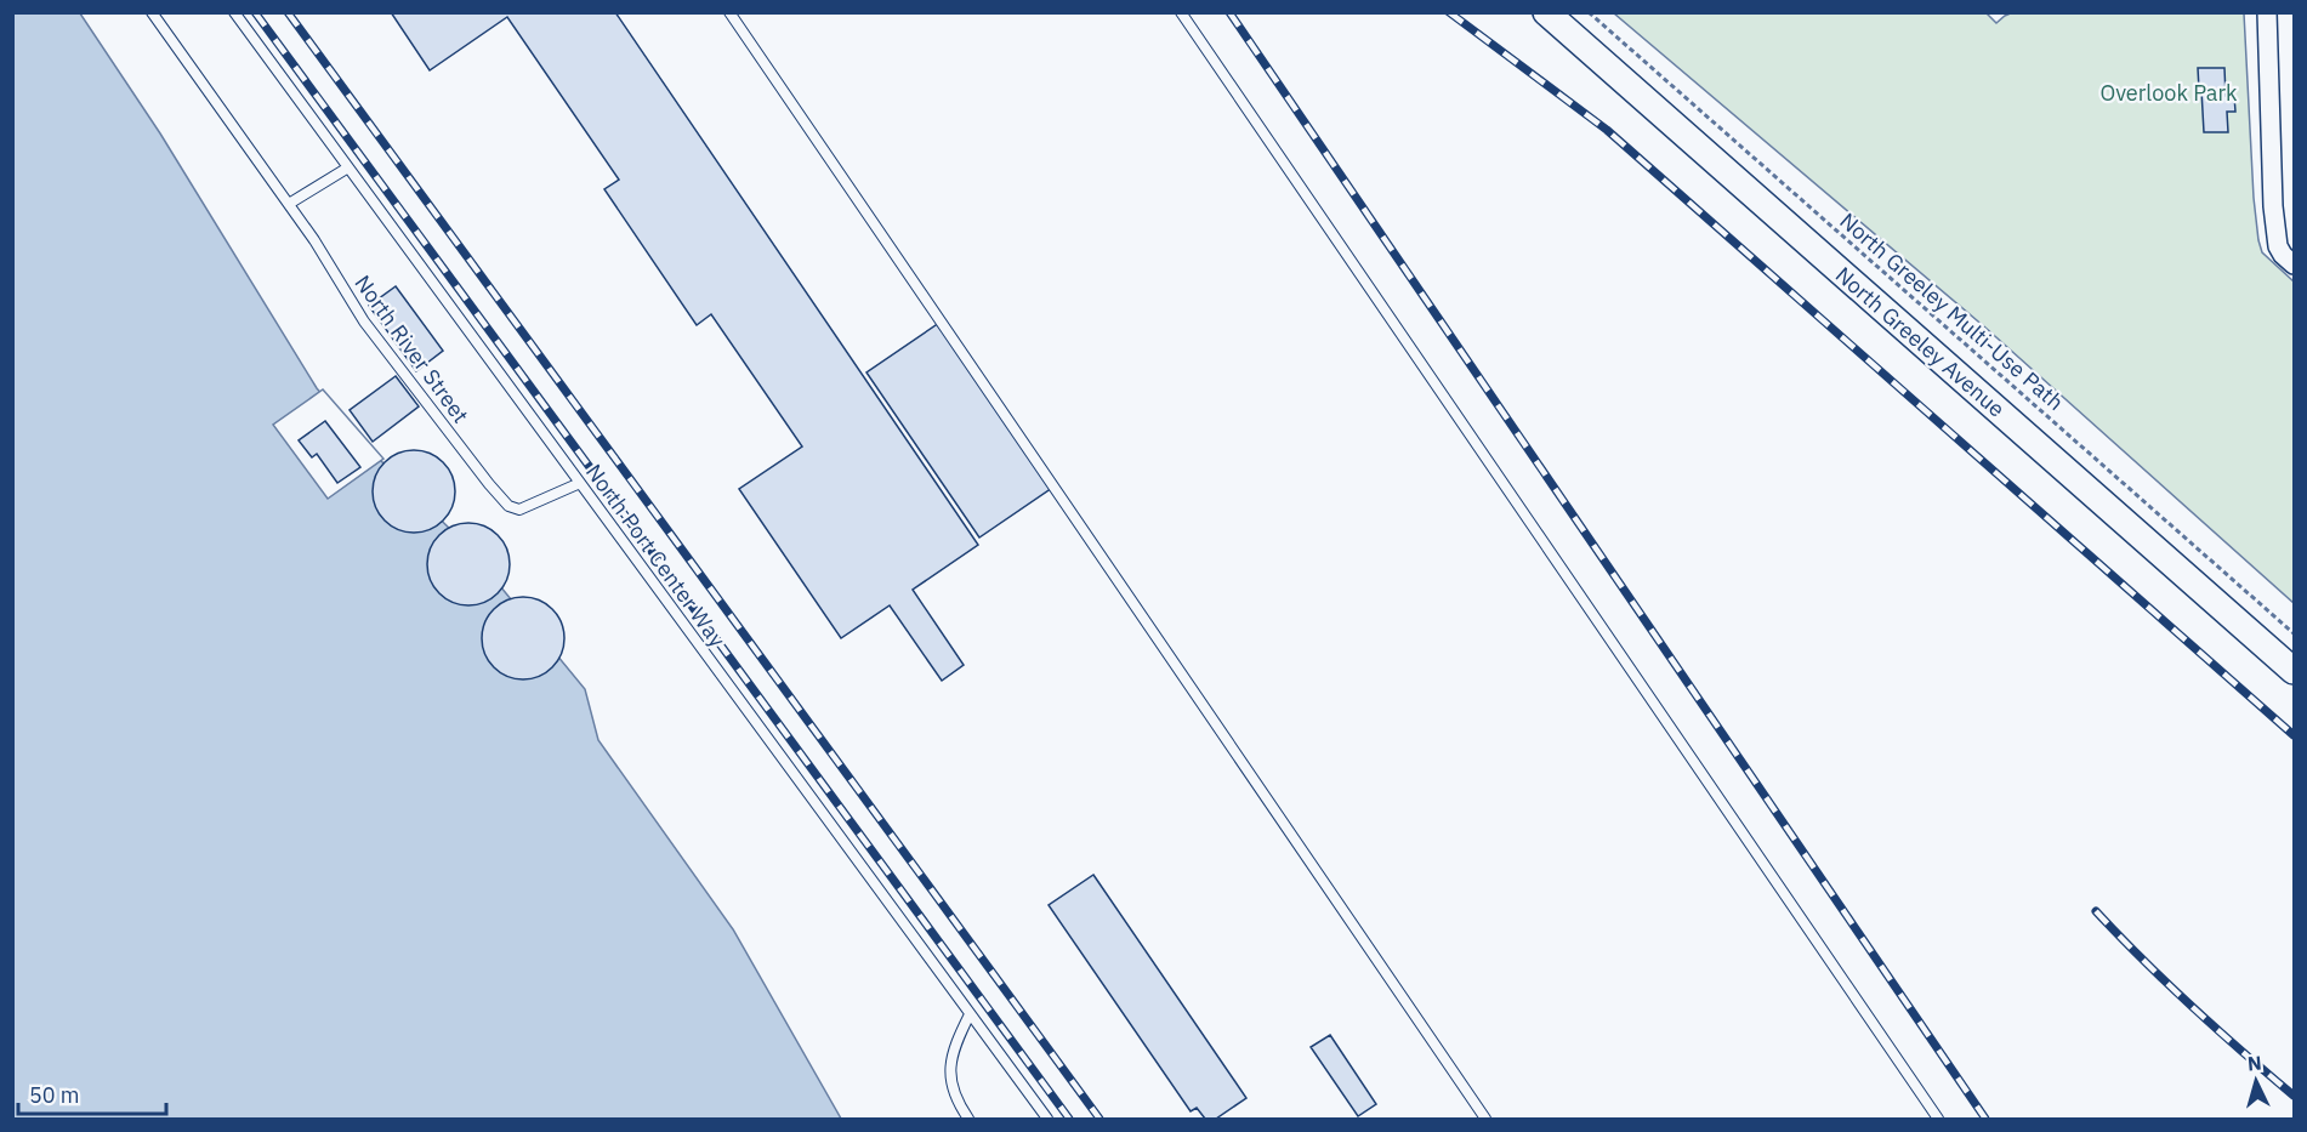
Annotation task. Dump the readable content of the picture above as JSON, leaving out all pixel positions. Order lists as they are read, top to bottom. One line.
{"streets":{"main road":["North Greeley Avenue"],"lane":["North River Street","North Port Center Way"],"path":["North Greeley Multi-Use Path"]},"crossings":[["North River Street","North Port Center Way"]],"parks":["Overlook Park"],"scale_bar":"50 m","north":"top"}
